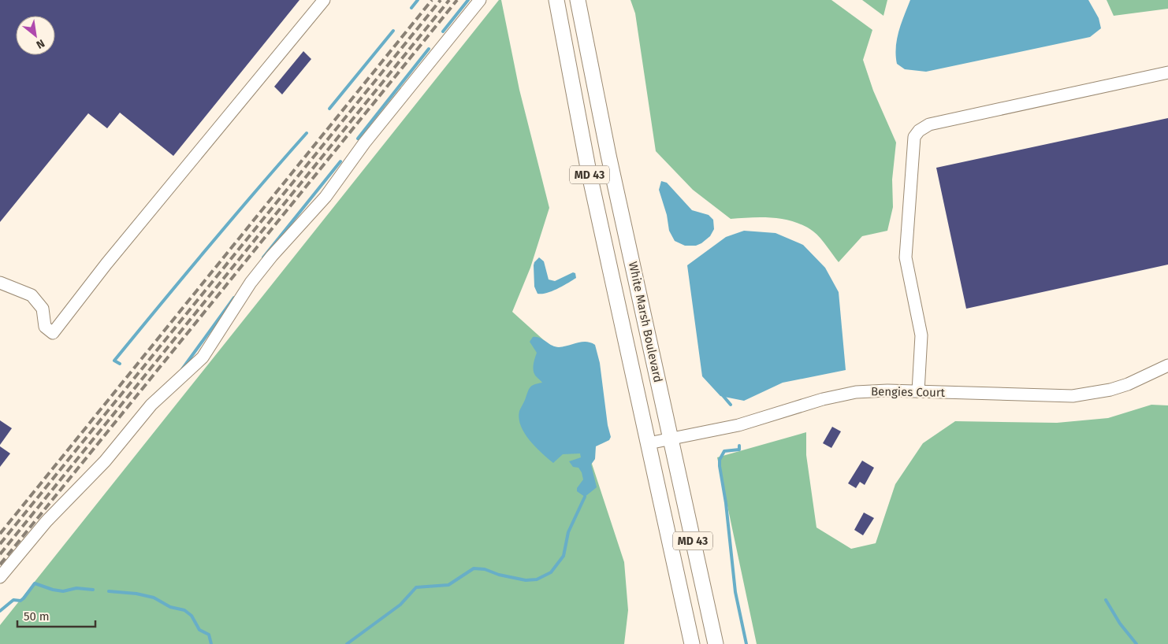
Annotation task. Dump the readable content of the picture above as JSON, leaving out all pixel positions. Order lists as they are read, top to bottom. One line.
{"streets":{"main road":["MD 43","White Marsh Boulevard"],"street":["Bengies Court"]},"crossings":[["White Marsh Boulevard","Bengies Court"]],"scale_bar":"50 m","north":"bottom right"}
